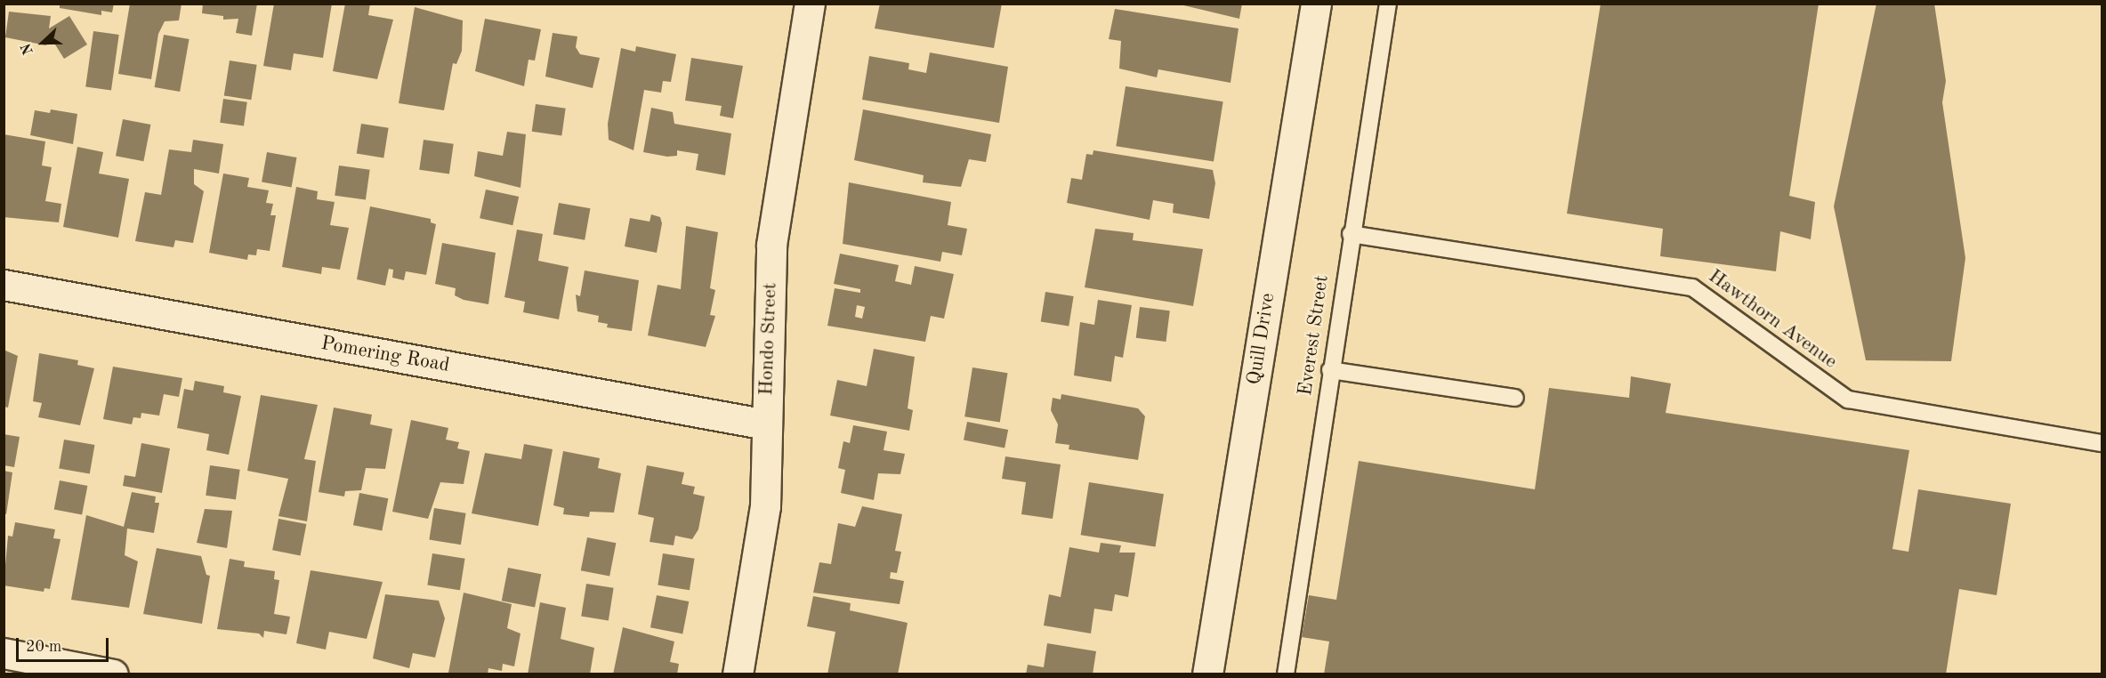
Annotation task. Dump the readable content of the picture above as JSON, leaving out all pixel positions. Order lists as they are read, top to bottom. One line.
{"streets":{"street":["Hondo Street","Quill Drive","Pomering Road"],"lane":["Hawthorn Avenue","Everest Street"]},"crossings":[["Hawthorn Avenue","Everest Street"],["Hondo Street","Pomering Road"]],"scale_bar":"20 m","north":"left"}
